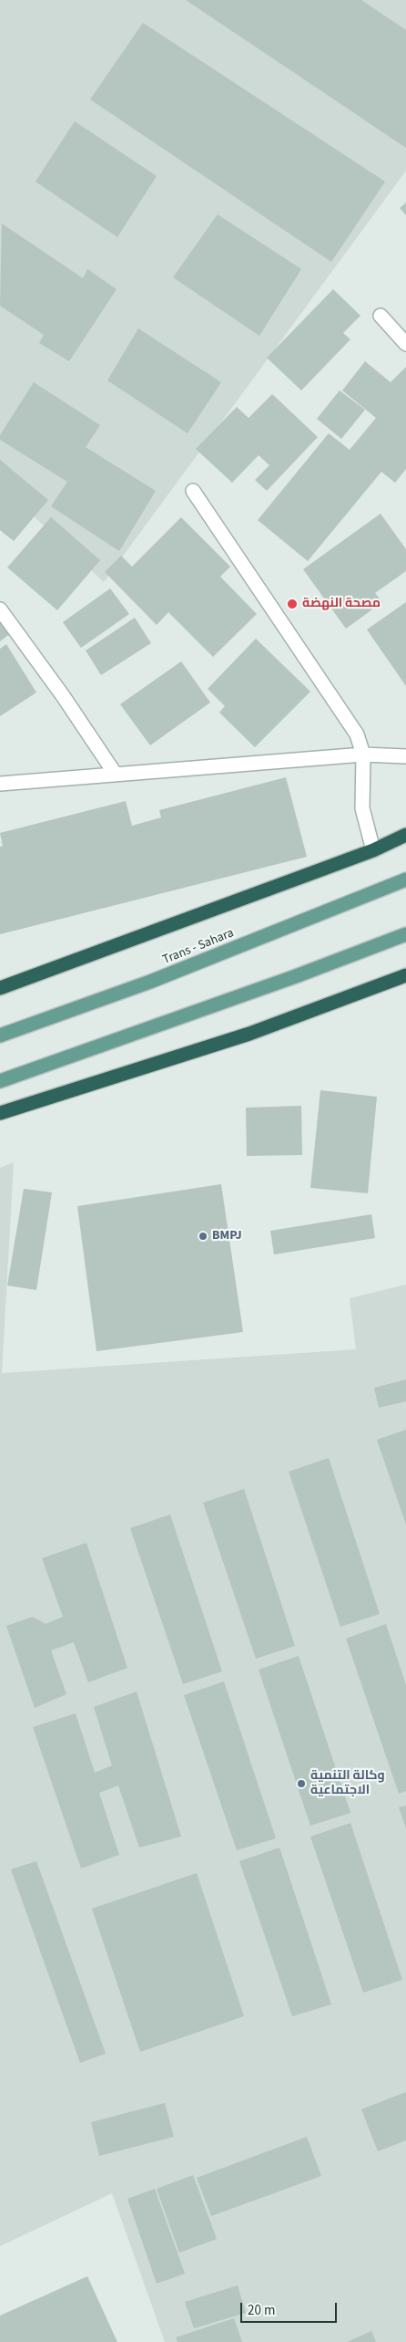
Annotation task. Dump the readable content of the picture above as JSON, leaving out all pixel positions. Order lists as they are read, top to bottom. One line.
{"streets":{"main road":["Trans - Sahara"]},"places":["مصحة النهضة","BMPJ","وكالة التنمية الاجتماعية"],"scale_bar":"20 m"}
